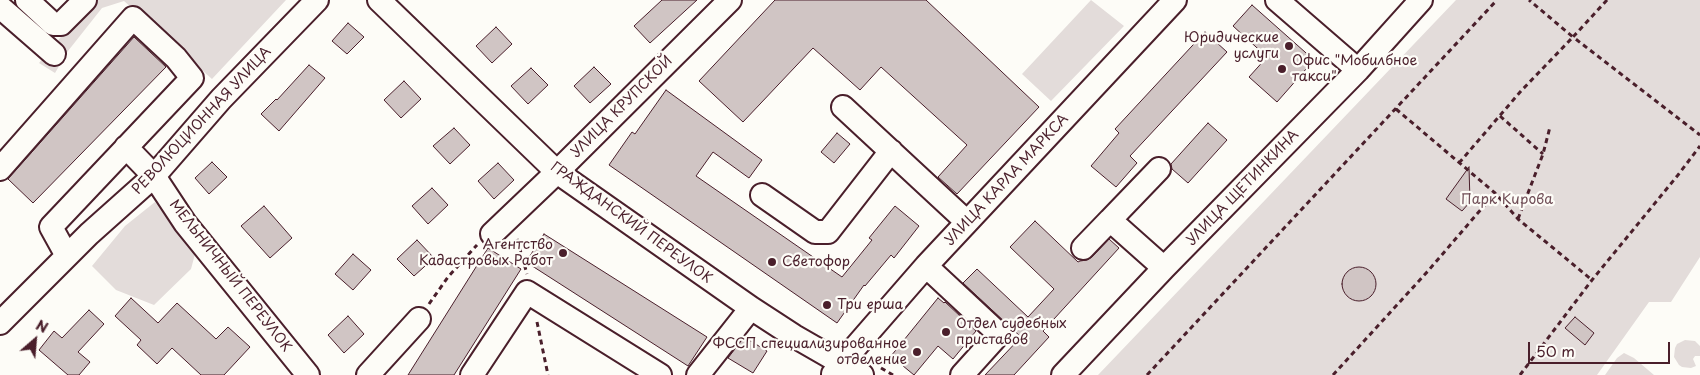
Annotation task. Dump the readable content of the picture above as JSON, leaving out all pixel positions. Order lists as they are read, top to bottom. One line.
{"streets":{"street":["УЛИЦА КРУПСКОЙ","РЕВОЛЮЦИОННАЯ УЛИЦА","УЛИЦА КАРЛА МАРКСА","УЛИЦА ЩЕТИНКИНА","ГРАЖДАНСКИЙ ПЕРЕУЛОК","МЕЛЬНИЧНЫЙ ПЕРЕУЛОК"]},"crossings":[["УЛИЦА КРУПСКОЙ","ГРАЖДАНСКИЙ ПЕРЕУЛОК"],["РЕВОЛЮЦИОННАЯ УЛИЦА","МЕЛЬНИЧНЫЙ ПЕРЕУЛОК"],["УЛИЦА КАРЛА МАРКСА","ГРАЖДАНСКИЙ ПЕРЕУЛОК"]],"parks":["Парк Кирова"],"places":["Юридические услуги","Офис \"Мобилбное такси\"","Агентство Кадастровых Работ","Светофор","Три ерша","Отдел судебных приставов","ФССП специализированное отделение"],"scale_bar":"50 m","north":"top right"}
